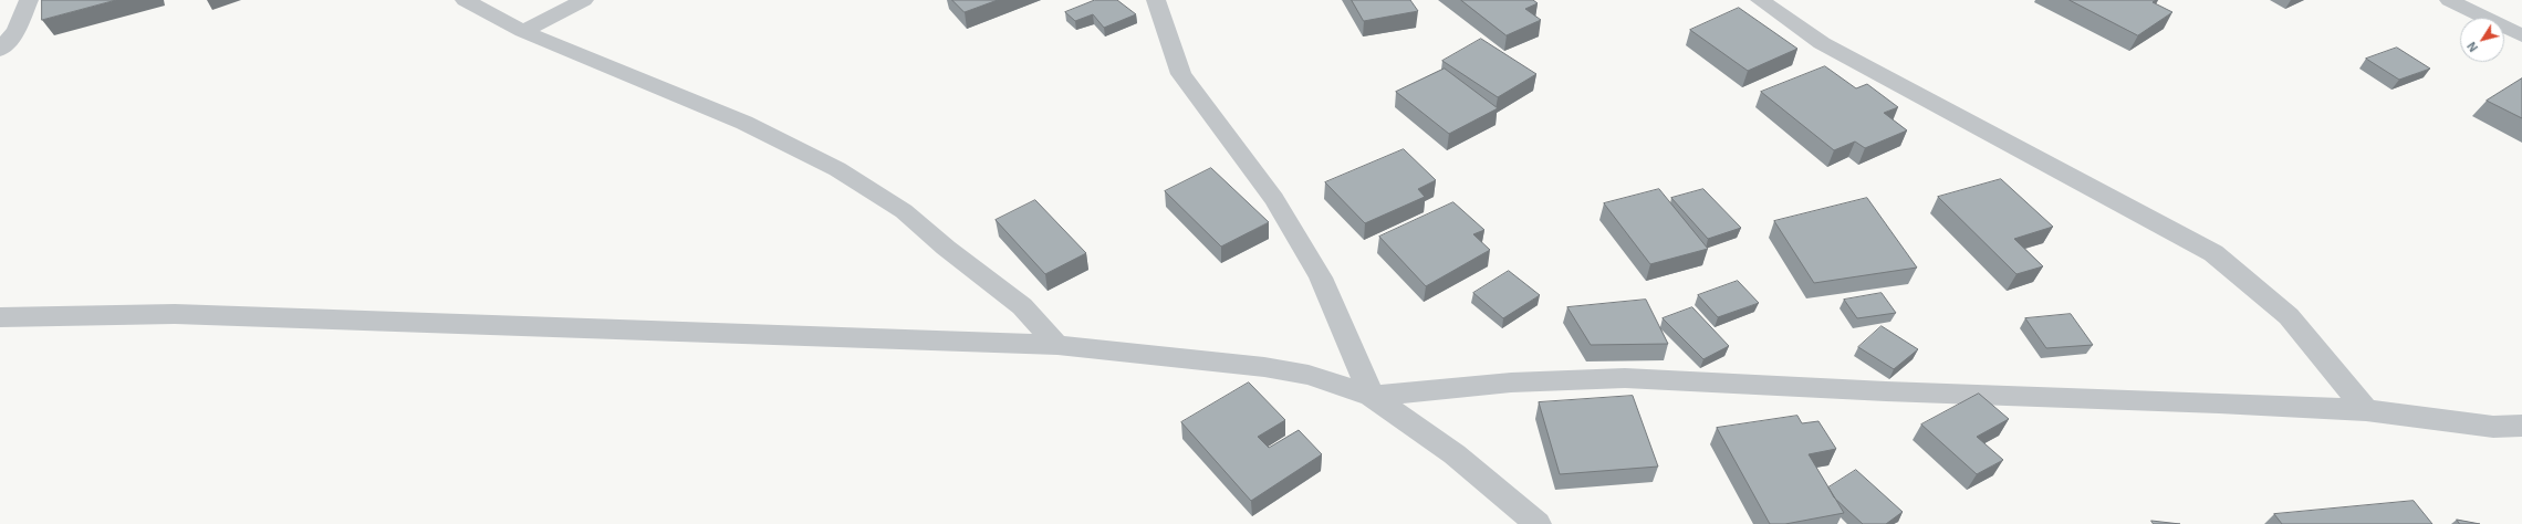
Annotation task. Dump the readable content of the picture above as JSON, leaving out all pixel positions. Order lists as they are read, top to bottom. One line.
{"north":"bottom left"}
